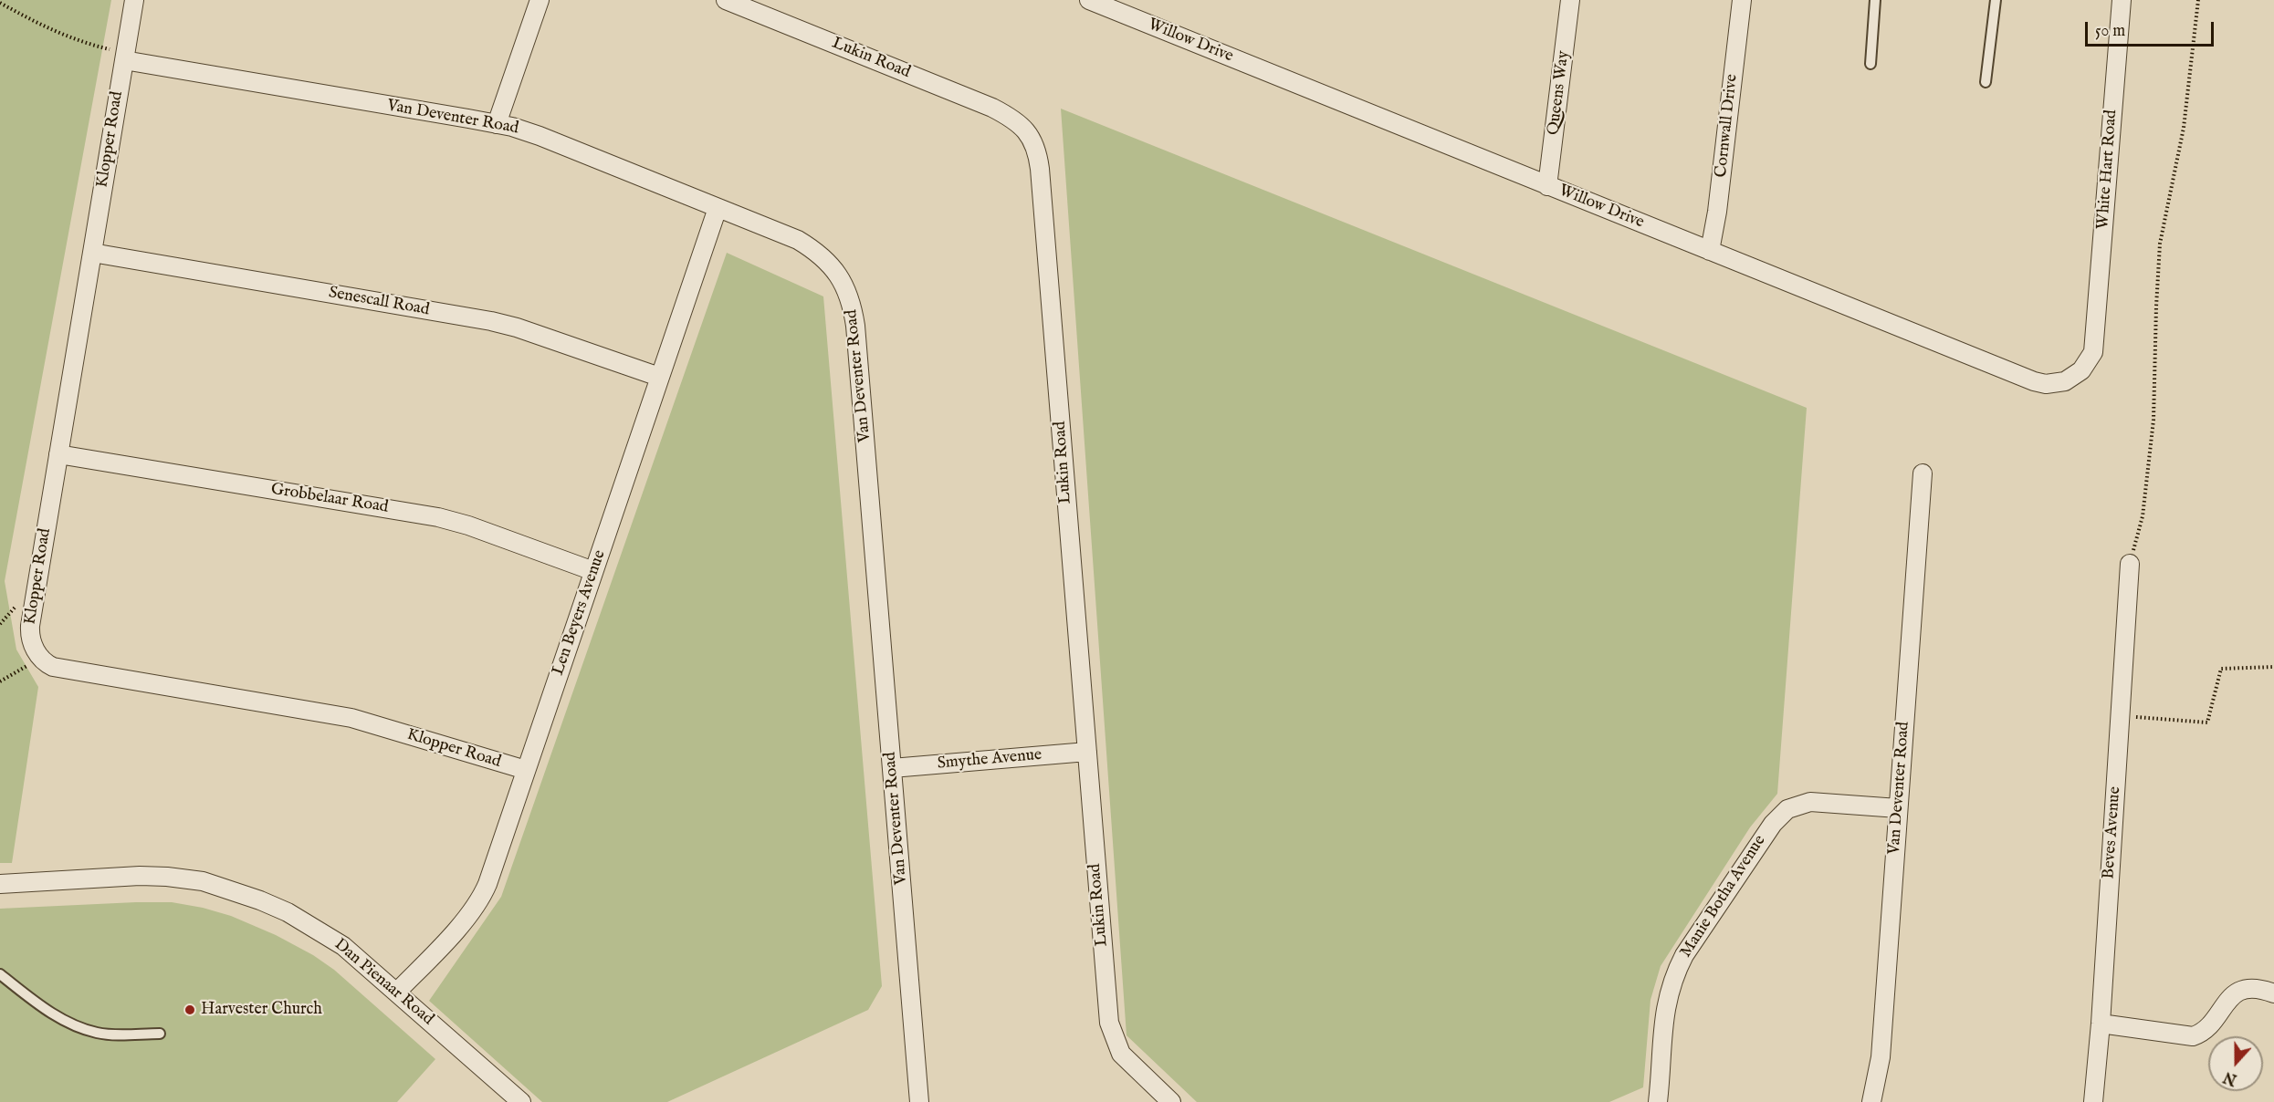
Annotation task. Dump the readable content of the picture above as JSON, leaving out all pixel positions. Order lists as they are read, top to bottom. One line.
{"streets":{"street":["Willow Drive","Lukin Road","Queens Way","Van Deventer Road","Cornwall Drive","Klopper Road","White Hart Road","Senescall Road","Grobbelaar Road","Len Beyers Avenue","Smythe Avenue","Beves Avenue","Manie Botha Avenue","Dan Pienaar Road"]},"crossings":[["Willow Drive","Queens Way"],["Willow Drive","Cornwall Drive"],["Willow Drive","White Hart Road"],["Lukin Road","Smythe Avenue"],["Van Deventer Road","Klopper Road"],["Van Deventer Road","Len Beyers Avenue"],["Van Deventer Road","Smythe Avenue"],["Van Deventer Road","Manie Botha Avenue"],["Klopper Road","Senescall Road"],["Klopper Road","Grobbelaar Road"],["Klopper Road","Len Beyers Avenue"],["Senescall Road","Len Beyers Avenue"],["Grobbelaar Road","Len Beyers Avenue"],["Len Beyers Avenue","Dan Pienaar Road"]],"places":["Harvester Church"],"scale_bar":"50 m","north":"bottom"}
